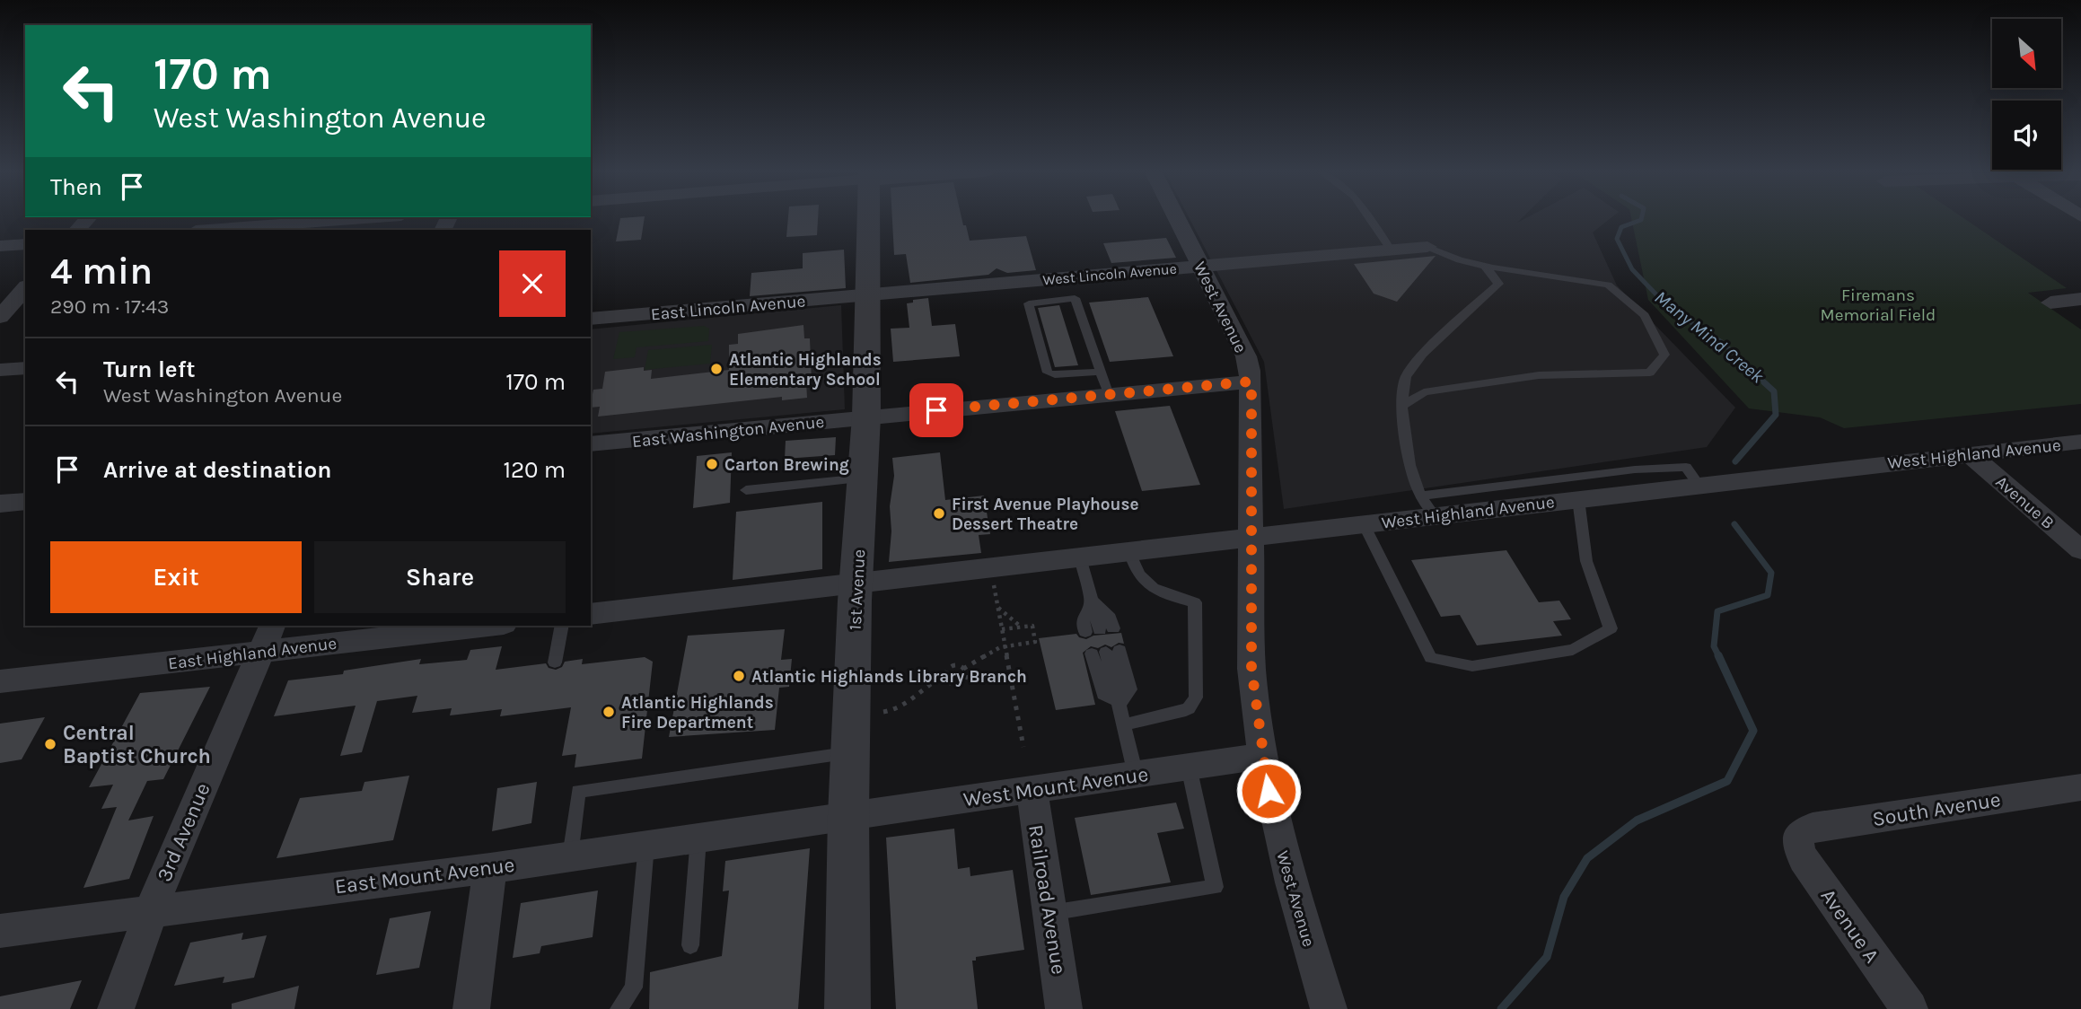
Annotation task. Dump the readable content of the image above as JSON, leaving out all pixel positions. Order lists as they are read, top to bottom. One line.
{"streets":{"street":["West Lincoln Avenue","East Lincoln Avenue","West Avenue","East Washington Avenue","West Highland Avenue","Avenue B","1st Avenue","East Highland Avenue","West Mount Avenue","South Avenue","3rd Avenue","East Mount Avenue","Railroad Avenue","Avenue A"]},"crossings":[["West Lincoln Avenue","East Lincoln Avenue"],["West Lincoln Avenue","West Avenue"],["West Lincoln Avenue","1st Avenue"],["East Lincoln Avenue","1st Avenue"],["West Avenue","East Washington Avenue"],["West Avenue","West Highland Avenue"],["West Avenue","West Mount Avenue"],["East Washington Avenue","1st Avenue"],["West Highland Avenue","Avenue B"],["West Highland Avenue","1st Avenue"],["1st Avenue","West Mount Avenue"],["1st Avenue","East Mount Avenue"],["East Highland Avenue","3rd Avenue"],["West Mount Avenue","East Mount Avenue"],["West Mount Avenue","Railroad Avenue"],["South Avenue","Avenue A"],["3rd Avenue","East Mount Avenue"]],"water":["Many Mind Creek"],"parks":["Firemans Memorial Field"],"places":["Atlantic Highlands Elementary School","Carton Brewing","First Avenue Playhouse Dessert Theatre","Atlantic Highlands Library Branch","Atlantic Highlands Fire Department","Central Baptist Church"],"north":"bottom right","page":{"turn":["170 m","West Washington Avenue"],"then":"Then","heading":["4 min","290 m · 17:43"],"list":[{"name":"Turn left","note":"West Washington Avenue","value":"170 m"},{"name":"Arrive at destination","value":"120 m"}],"buttons":["Exit","Share"]}}
